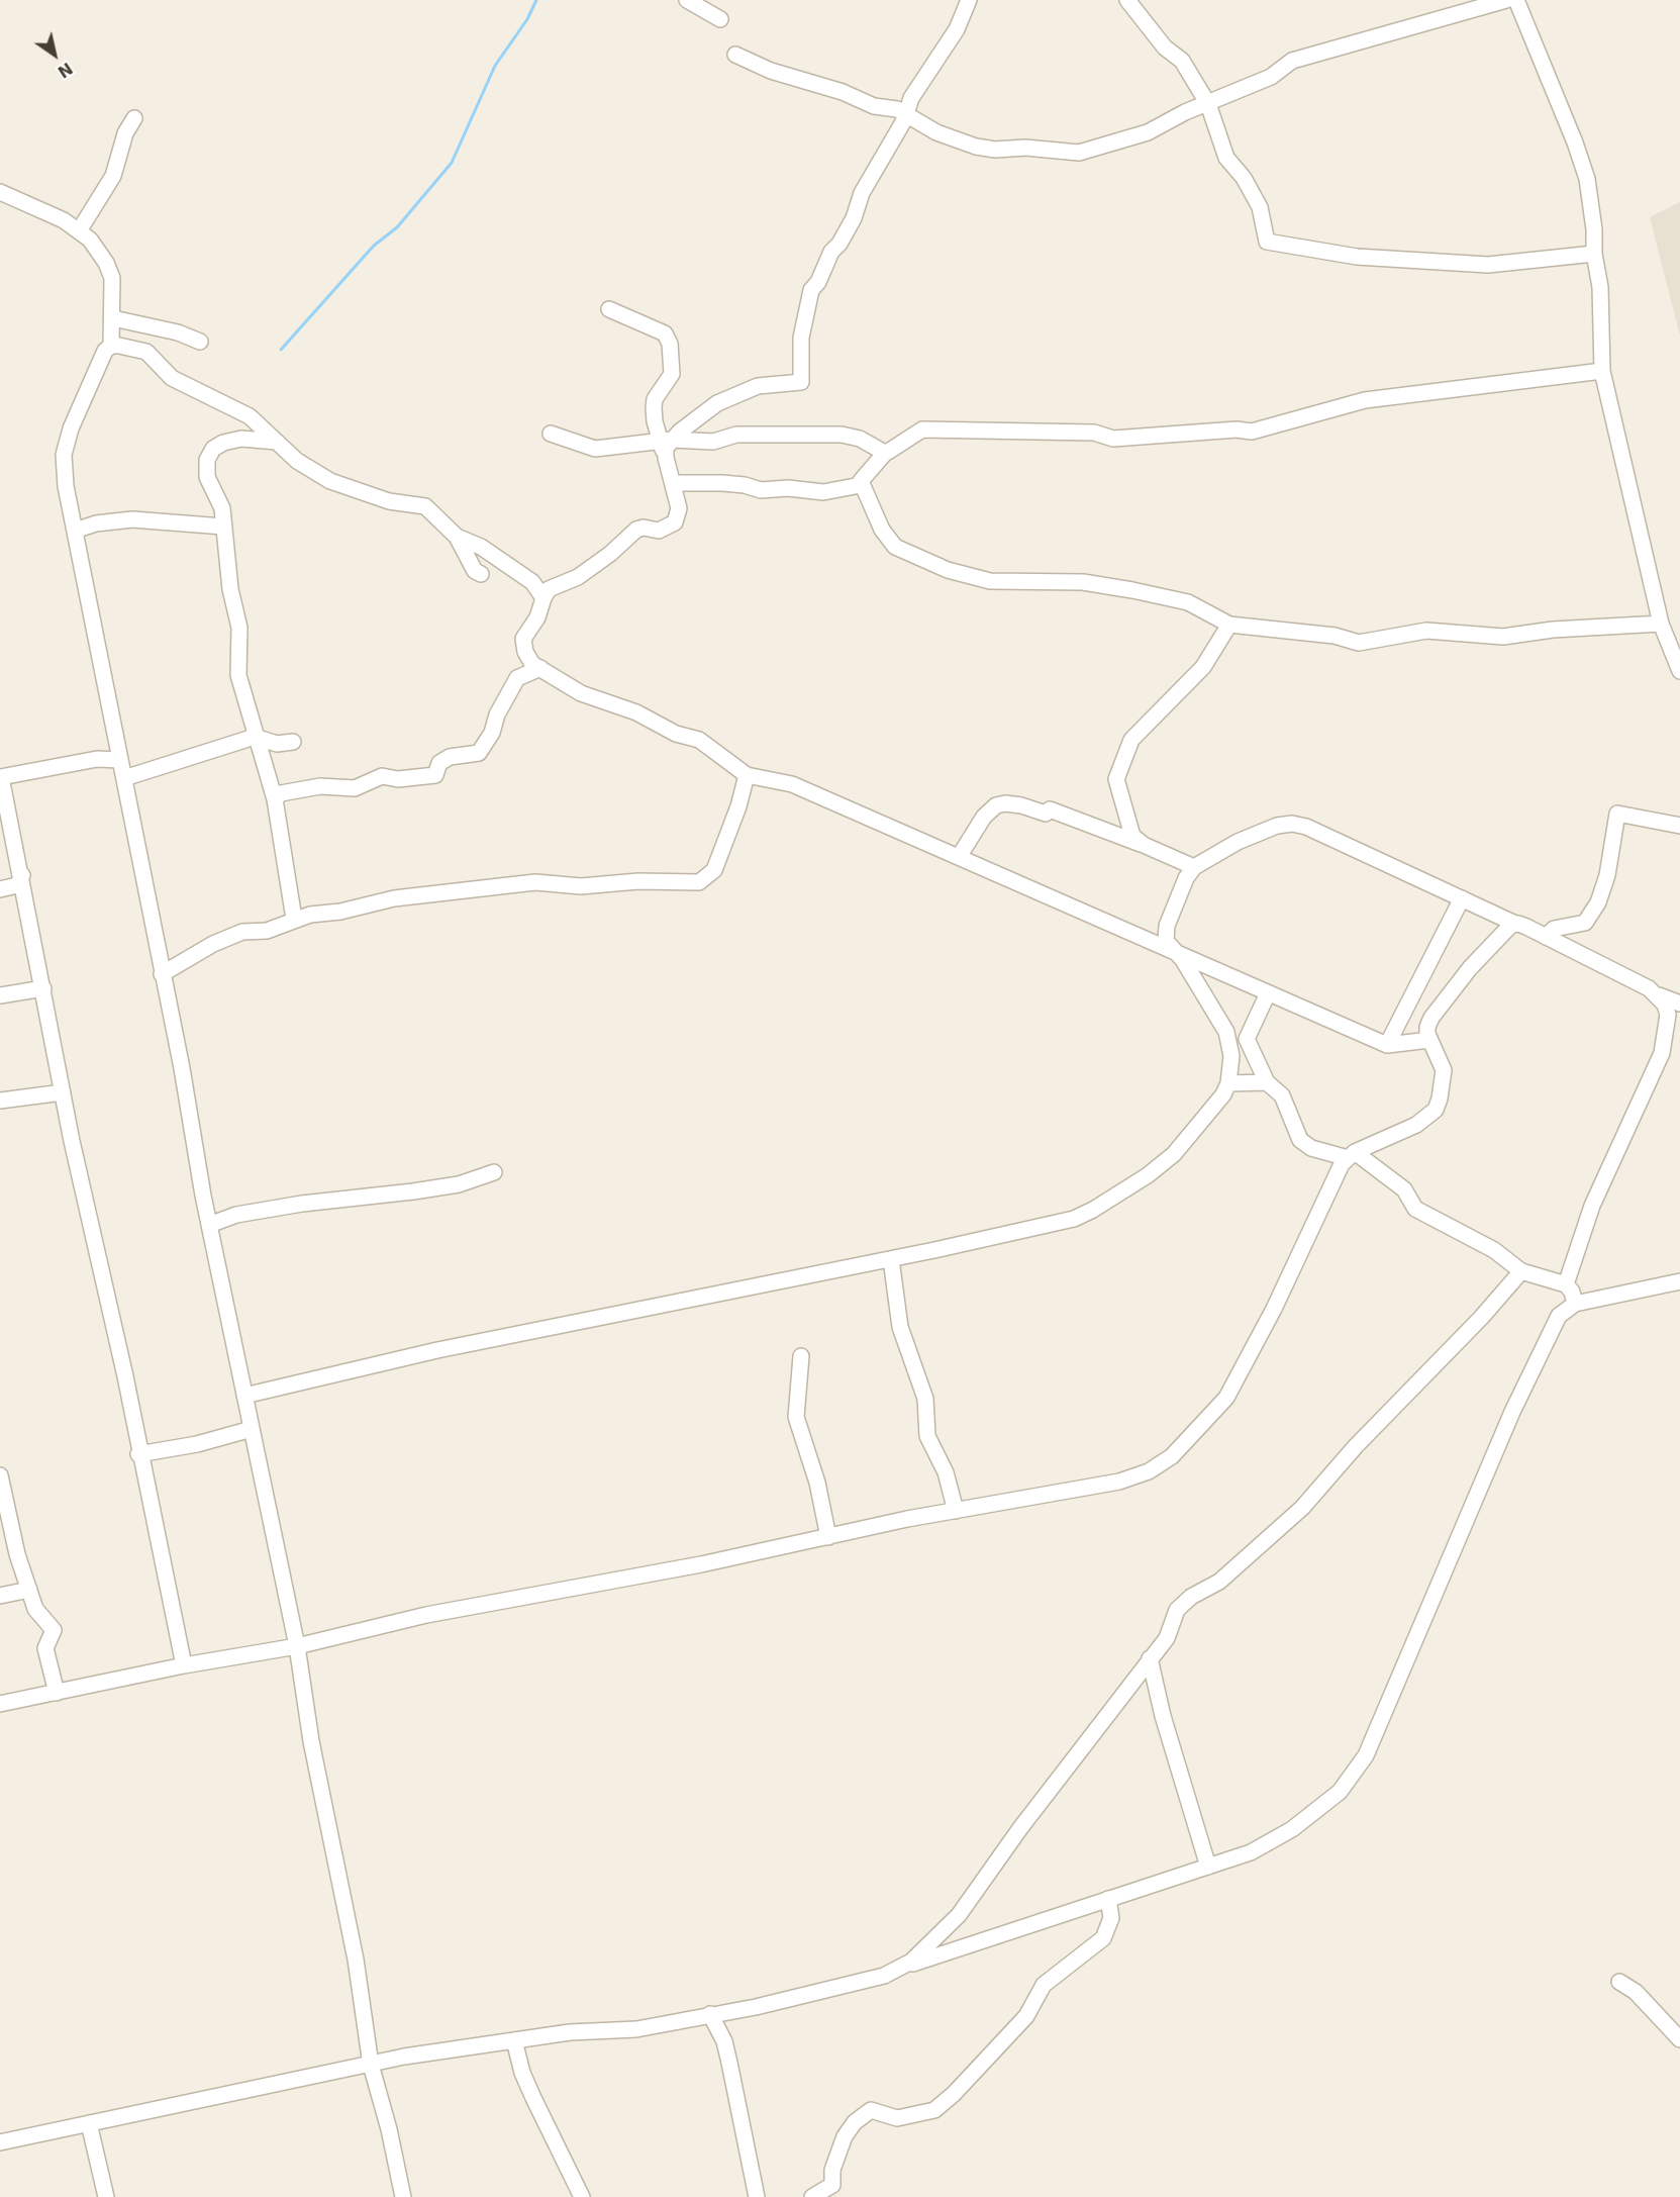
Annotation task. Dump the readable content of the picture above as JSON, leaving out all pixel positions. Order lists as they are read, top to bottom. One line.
{"north":"bottom right"}
